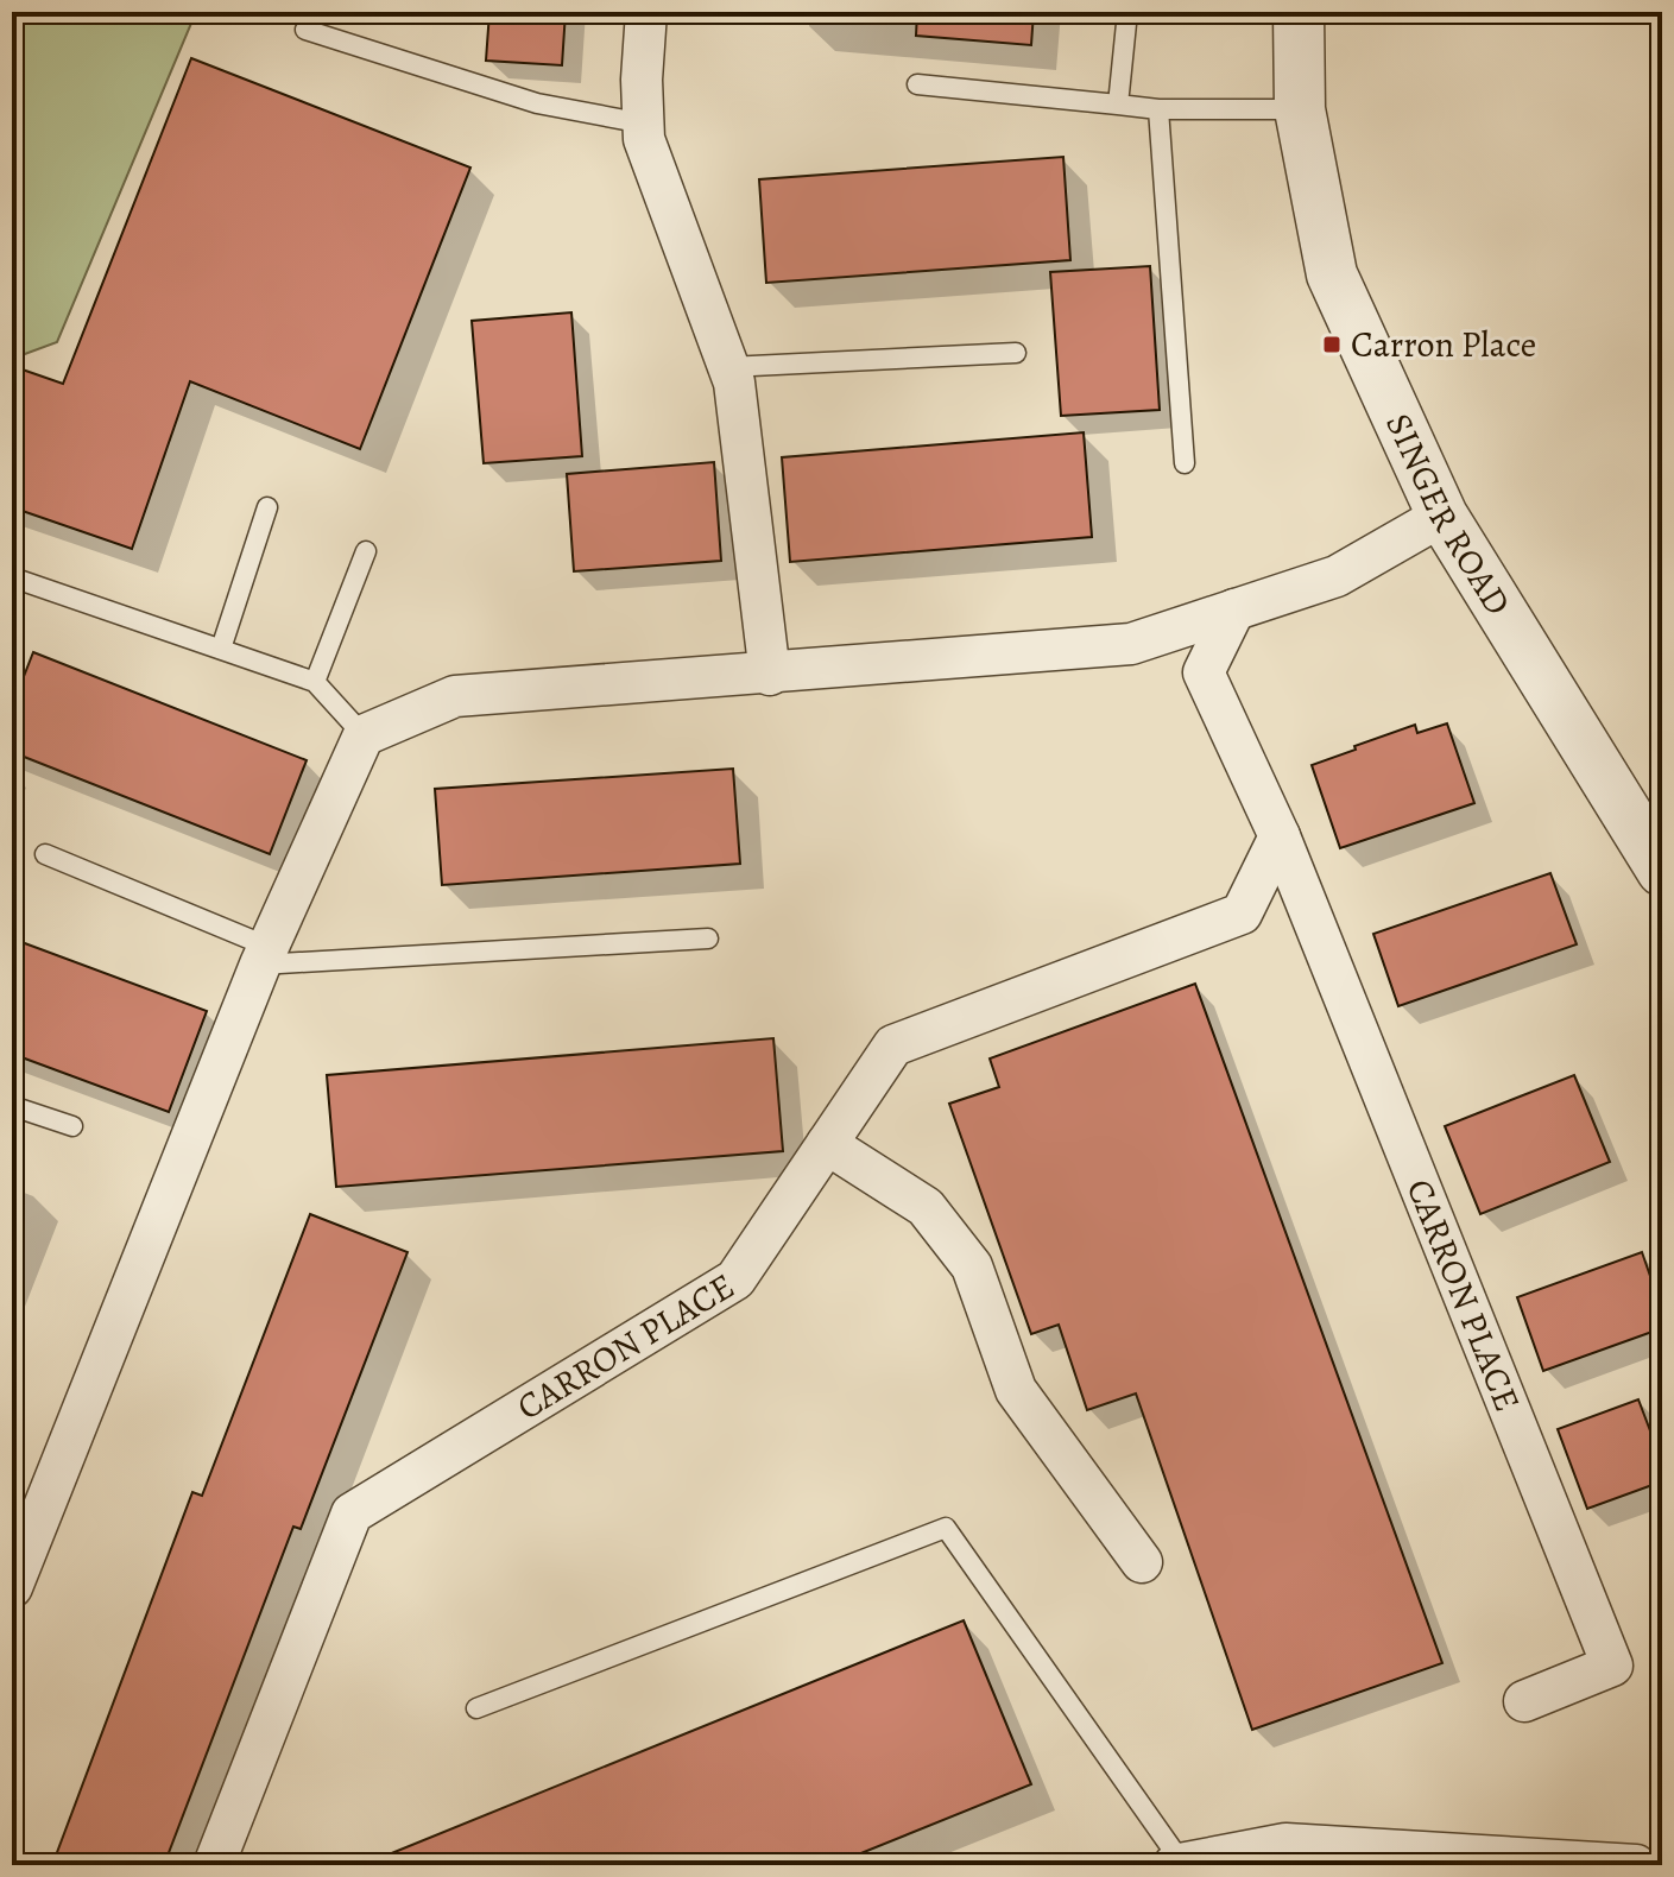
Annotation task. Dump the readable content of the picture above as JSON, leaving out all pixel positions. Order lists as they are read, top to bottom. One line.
{"streets":{"street":["SINGER ROAD","CARRON PLACE"]},"places":{"transit":["Carron Place"]}}
